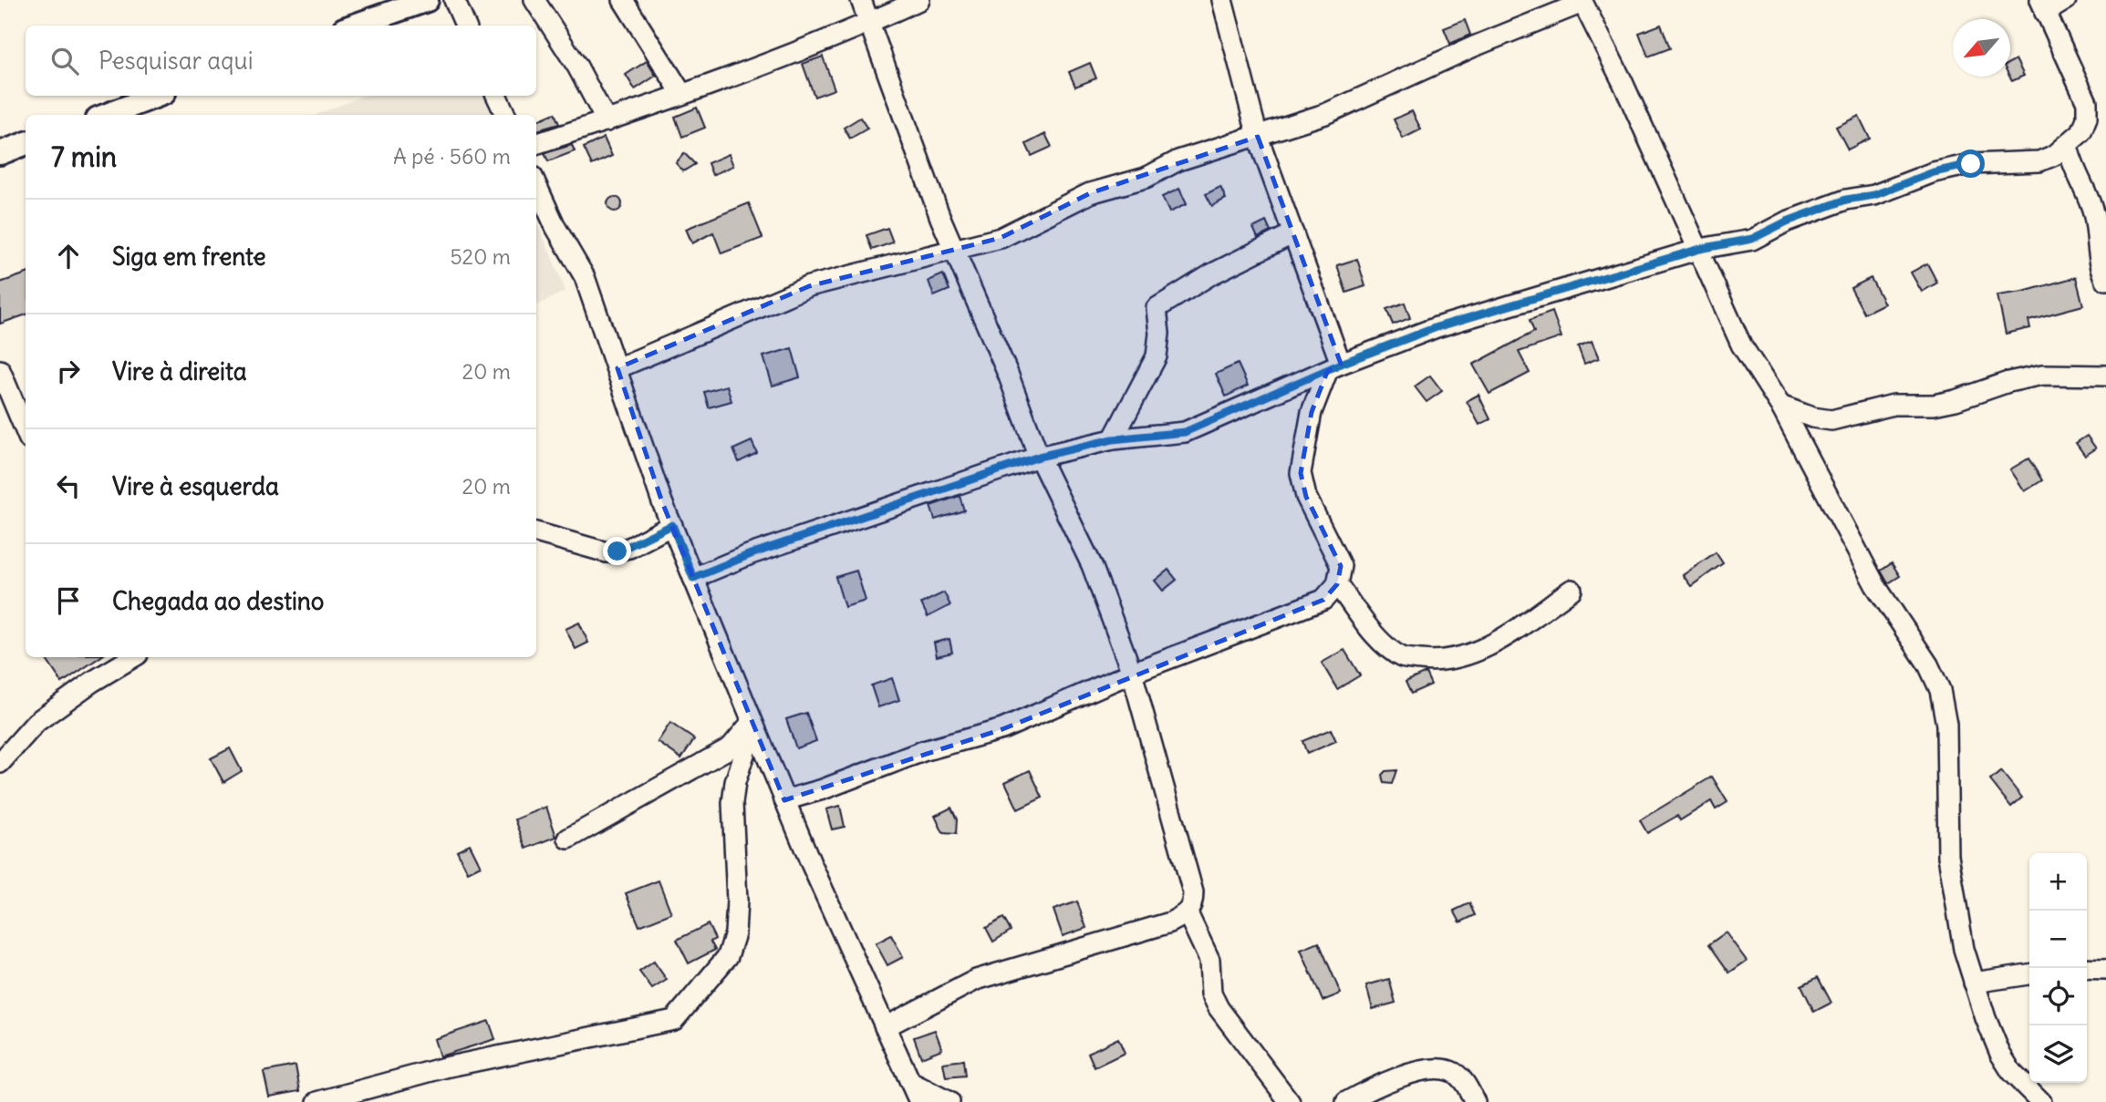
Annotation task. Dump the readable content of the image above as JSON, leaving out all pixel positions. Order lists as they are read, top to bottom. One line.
{"north":"bottom left","page":{"search":"Pesquisar aqui","heading":["7 min","A pé · 560 m"],"list":[["Siga em frente","520 m"],["Vire à direita","20 m"],["Vire à esquerda","20 m"],"Chegada ao destino"],"map_buttons":["+","−"]}}
